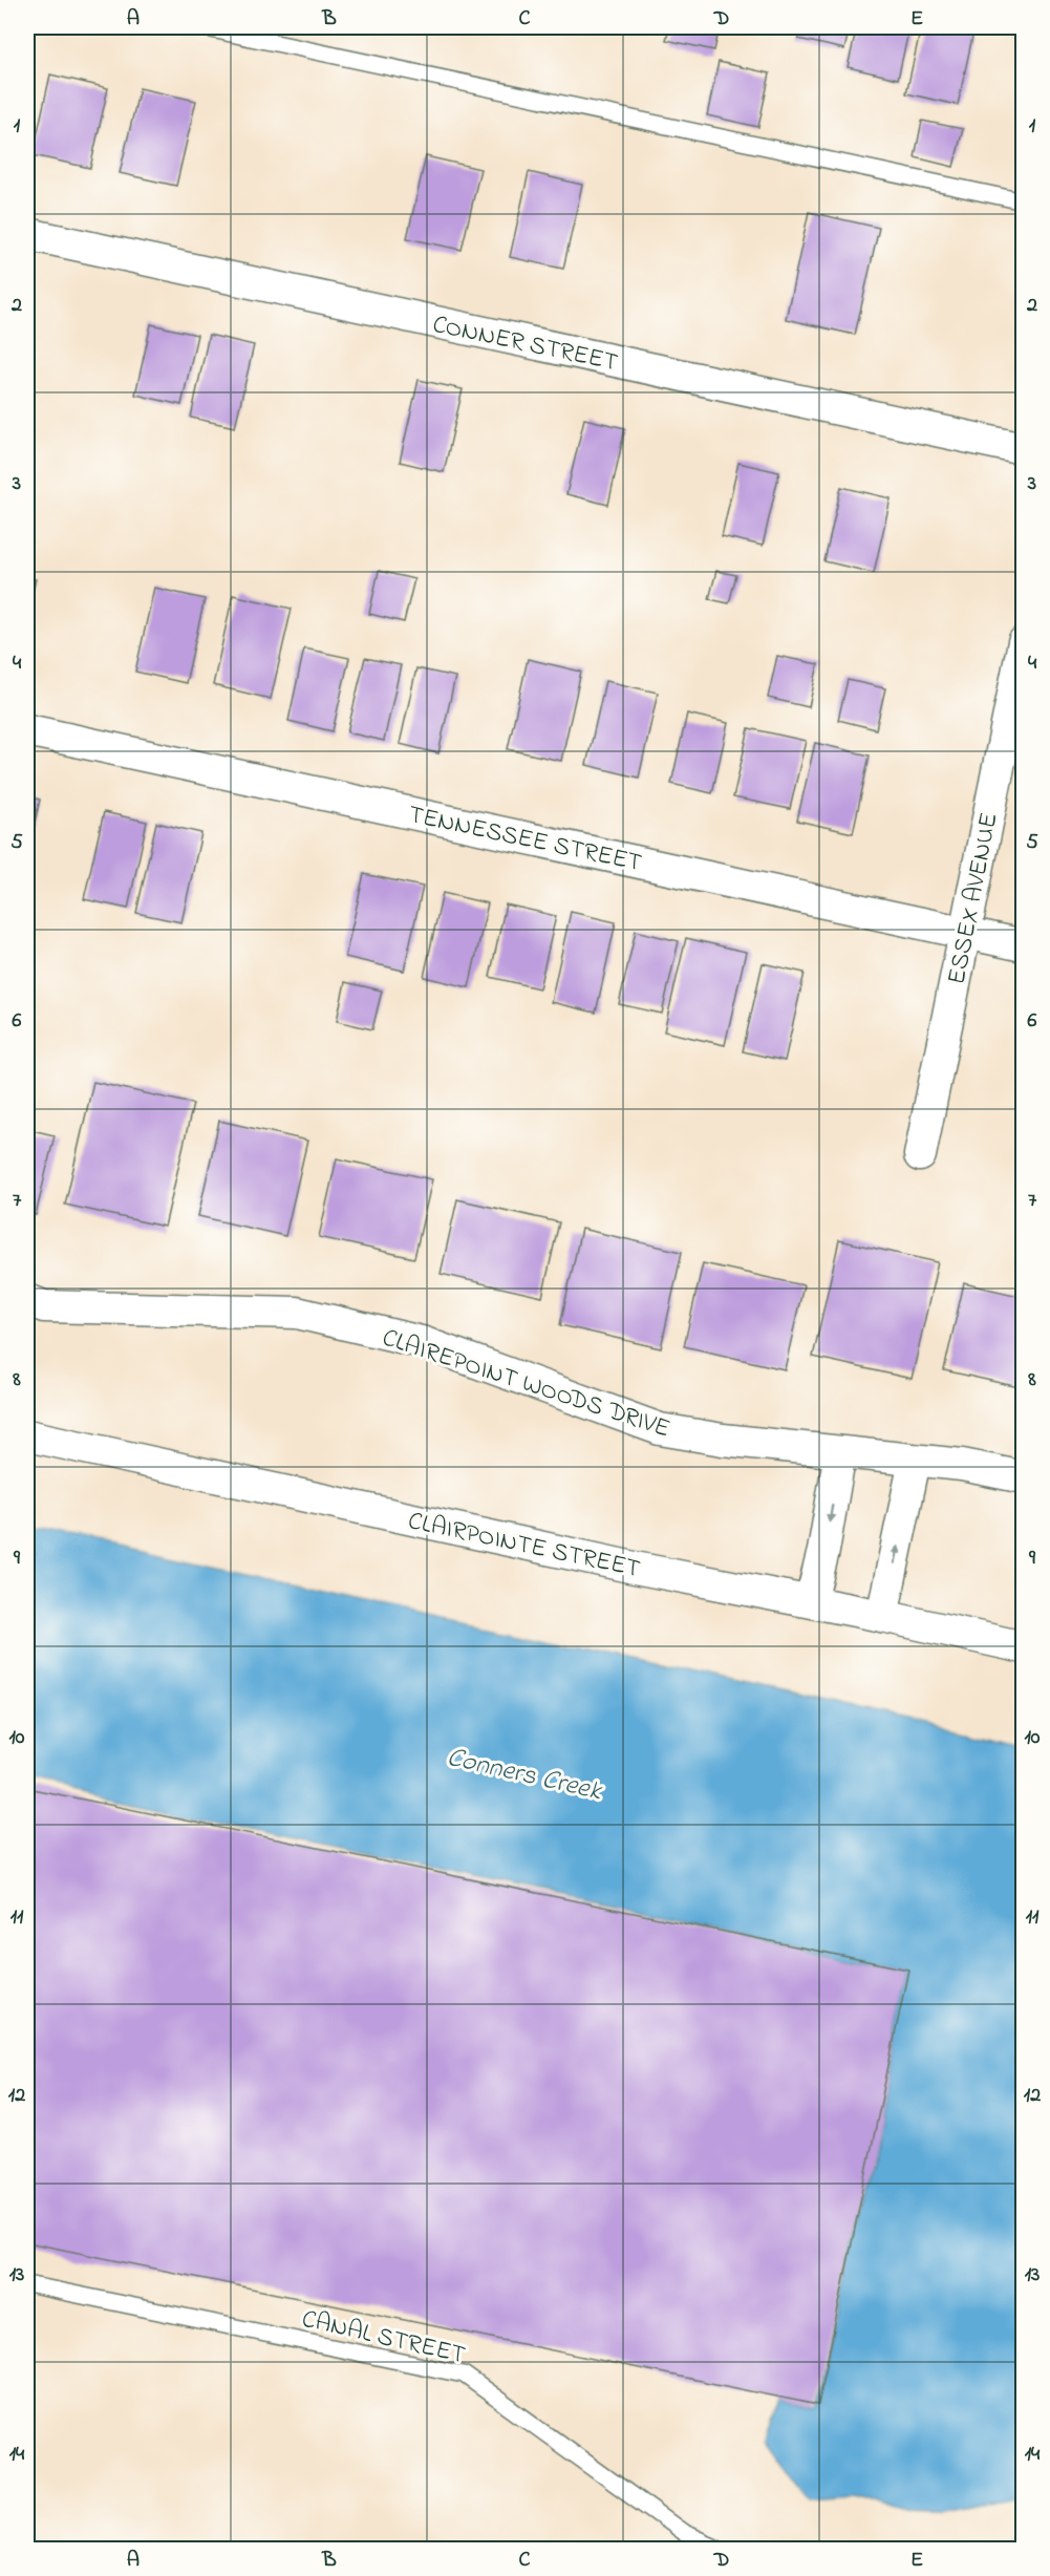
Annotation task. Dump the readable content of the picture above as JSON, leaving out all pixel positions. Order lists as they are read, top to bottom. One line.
{"streets":{"street":["CONNER STREET","TENNESSEE STREET","ESSEX AVENUE","CLAIREPOINT WOODS DRIVE","CLAIRPOINTE STREET"],"lane":["CANAL STREET"]},"crossings":[["TENNESSEE STREET","ESSEX AVENUE"]],"water":["Conners Creek"],"grid":{"columns":["A","B","C","D","E"],"rows":["1","2","3","4","5","6","7","8","9","10","11","12","13","14"]}}
